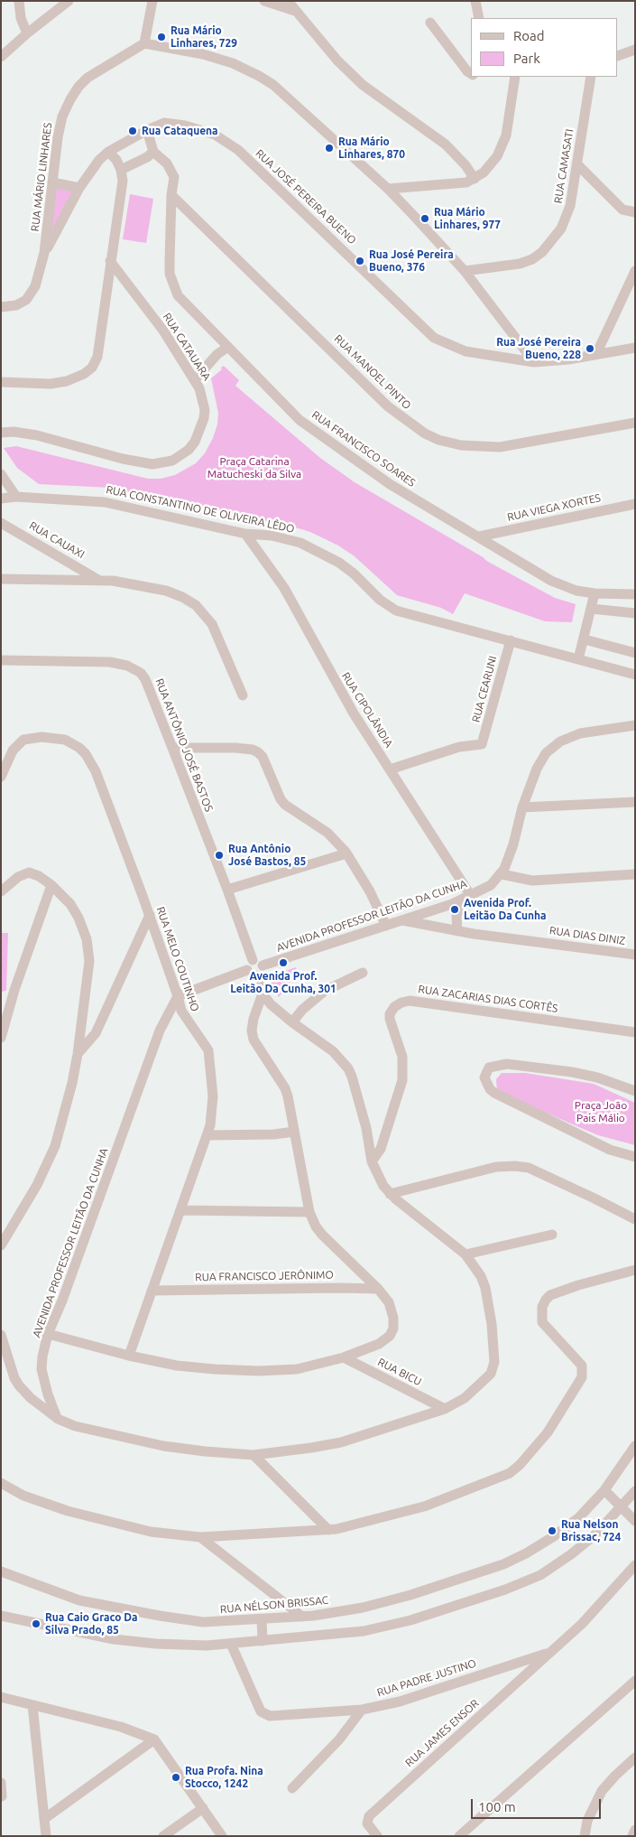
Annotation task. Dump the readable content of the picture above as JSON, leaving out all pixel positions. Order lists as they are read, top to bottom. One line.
{"streets":{"street":["RUA CAMASATI","RUA MÁRIO LINHARES","RUA JOSÉ PEREIRA BUENO","RUA CATAUARA","RUA MANOEL PINTO","RUA FRANCISCO SOARES","RUA VIEGA XORTES","RUA CONSTANTINO DE OLIVEIRA LÊDO","RUA CAUAXI","RUA CEARUNI","RUA CIPOLÂNDIA","RUA ANTÔNIO JOSÉ BASTOS","AVENIDA PROFESSOR LEITÃO DA CUNHA","RUA DIAS DINIZ","RUA MELO COUTINHO","RUA ZACARIAS DIAS CORTÊS","RUA FRANCISCO JERÔNIMO","RUA BICU","RUA NÉLSON BRISSAC","RUA PADRE JUSTINO","RUA JAMES ENSOR"]},"crossings":[["RUA MANOEL PINTO","RUA FRANCISCO SOARES"],["RUA FRANCISCO SOARES","RUA VIEGA XORTES"],["RUA CONSTANTINO DE OLIVEIRA LÊDO","RUA CEARUNI"],["RUA CONSTANTINO DE OLIVEIRA LÊDO","RUA CIPOLÂNDIA"],["RUA CEARUNI","RUA CIPOLÂNDIA"],["RUA CIPOLÂNDIA","AVENIDA PROFESSOR LEITÃO DA CUNHA"],["RUA ANTÔNIO JOSÉ BASTOS","AVENIDA PROFESSOR LEITÃO DA CUNHA"],["AVENIDA PROFESSOR LEITÃO DA CUNHA","RUA DIAS DINIZ"],["AVENIDA PROFESSOR LEITÃO DA CUNHA","RUA MELO COUTINHO"],["RUA MELO COUTINHO","RUA FRANCISCO JERÔNIMO"],["RUA PADRE JUSTINO","RUA JAMES ENSOR"]],"parks":["Praça Catarina Matucheski da Silva","Praça João Pais Málio"],"places":["Rua Mário Linhares, 729","Rua Cataquena","Rua Mário Linhares, 870","Rua Mário Linhares, 977","Rua José Pereira Bueno, 376","Rua José Pereira Bueno, 228","Rua Antônio José Bastos, 85","Avenida Prof. Leitão Da Cunha","Avenida Prof. Leitão Da Cunha, 301","Rua Nelson Brissac, 724","Rua Caio Graco Da Silva Prado, 85","Rua Profa. Nina Stocco, 1242"],"legend":["Road","Park"],"scale_bar":"100 m"}
